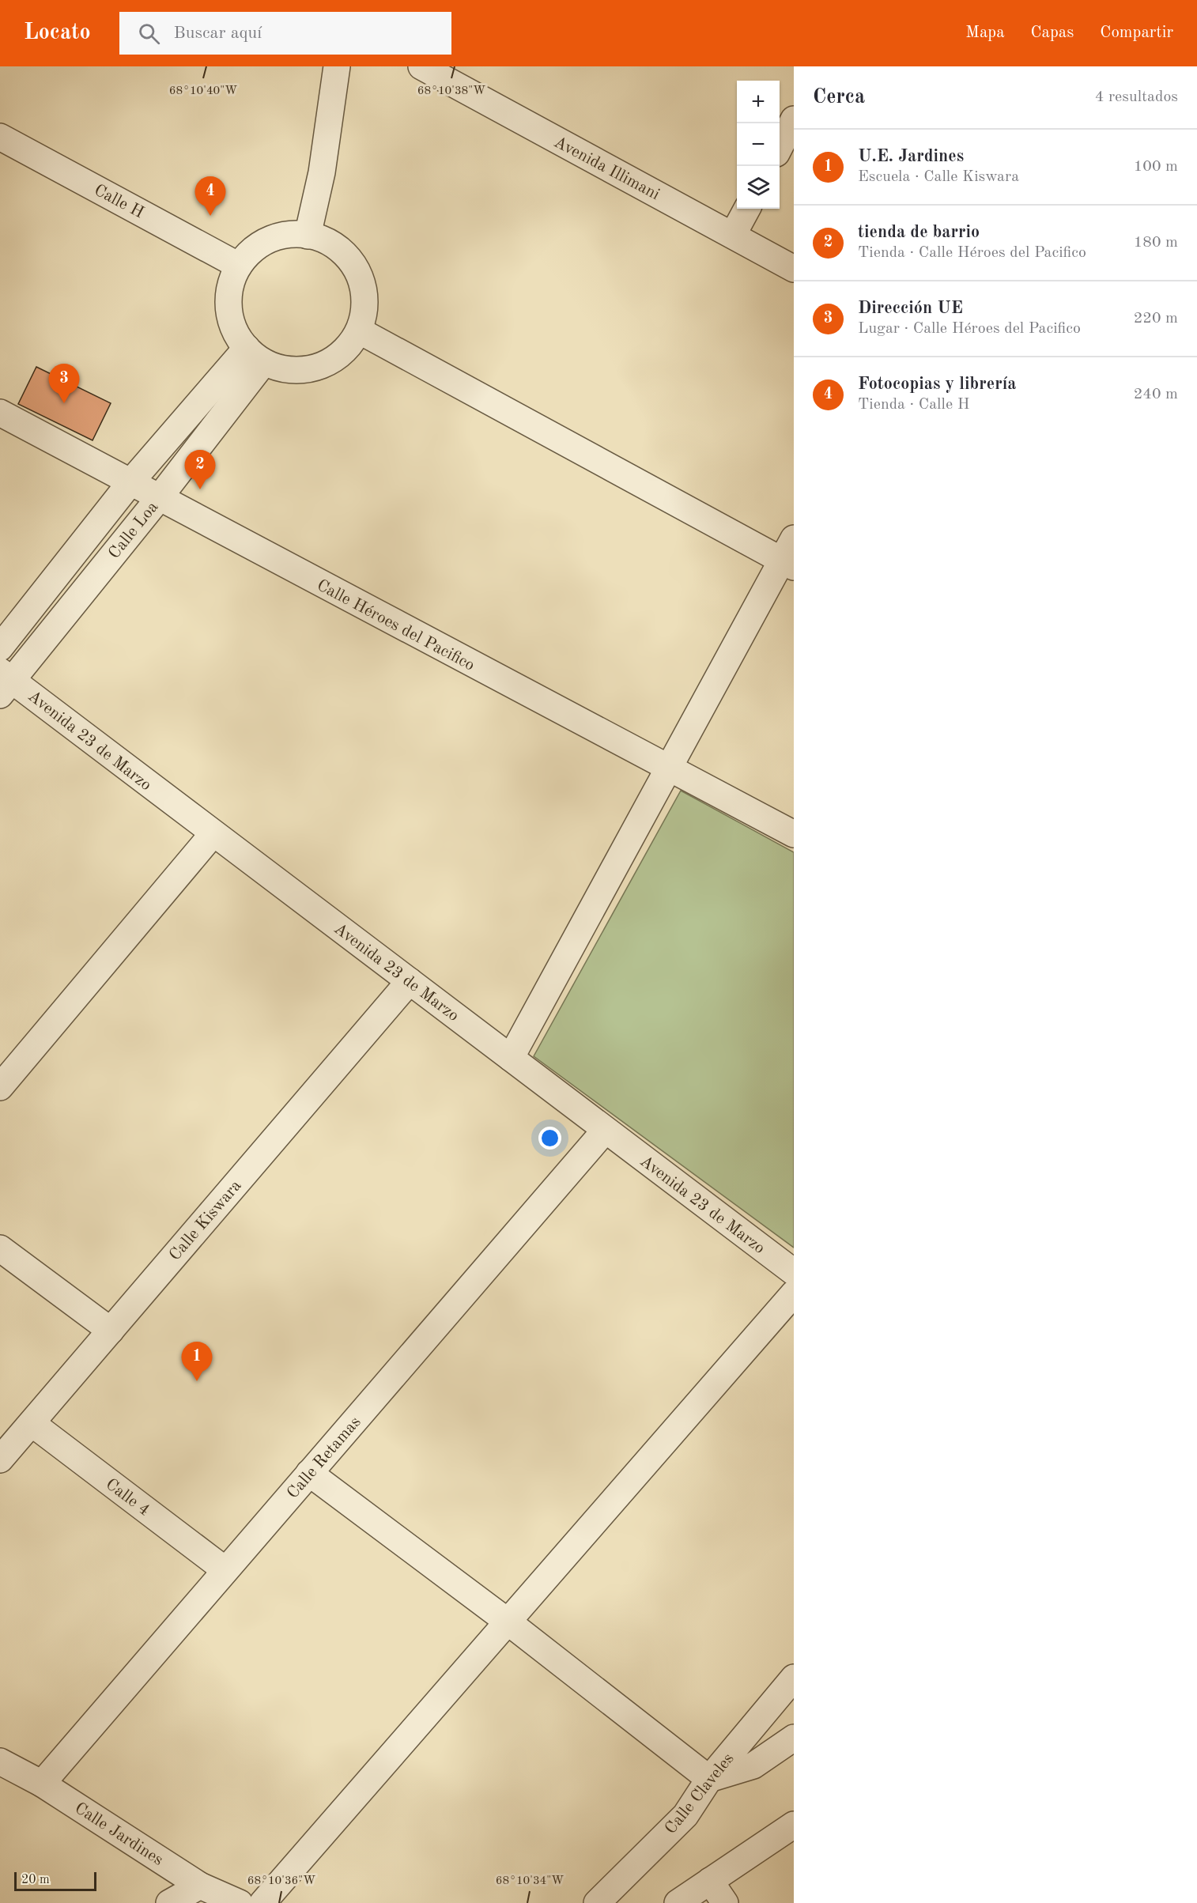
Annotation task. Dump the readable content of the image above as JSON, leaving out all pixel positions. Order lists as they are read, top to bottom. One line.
{"streets":{"street":["Avenida Illimani","Calle H","Calle Loa","Calle Héroes del Pacifico","Avenida 23 de Marzo","Calle Kiswara","Calle Retamas","Calle 4","Calle Claveles","Calle Jardines"]},"crossings":[["Calle H","Calle Loa"],["Calle Loa","Calle Héroes del Pacifico"],["Calle Loa","Avenida 23 de Marzo"],["Avenida 23 de Marzo","Calle Kiswara"],["Avenida 23 de Marzo","Calle Retamas"],["Calle Kiswara","Calle 4"],["Calle Retamas","Calle 4"],["Calle Retamas","Calle Jardines"]],"scale_bar":"20 m","page":{"header":"Locato","search":"Buscar aquí","nav":["Mapa","Capas","Compartir"],"heading":["Cerca","4 resultados"],"map_buttons":["+","−"],"list":[{"mark":"1","name":"U.E. Jardines","note":"Escuela · Calle Kiswara","value":"100 m"},{"mark":"2","name":"tienda de barrio","note":"Tienda · Calle Héroes del Pacifico","value":"180 m"},{"mark":"3","name":"Dirección UE","note":"Lugar · Calle Héroes del Pacifico","value":"220 m"},{"mark":"4","name":"Fotocopias y librería","note":"Tienda · Calle H","value":"240 m"}],"pins":["4","3","2","1"],"scale":"20 m"},"coordinates":["68°10'40\"W","68°10'38\"W","68°10'36\"W","68°10'34\"W"]}
